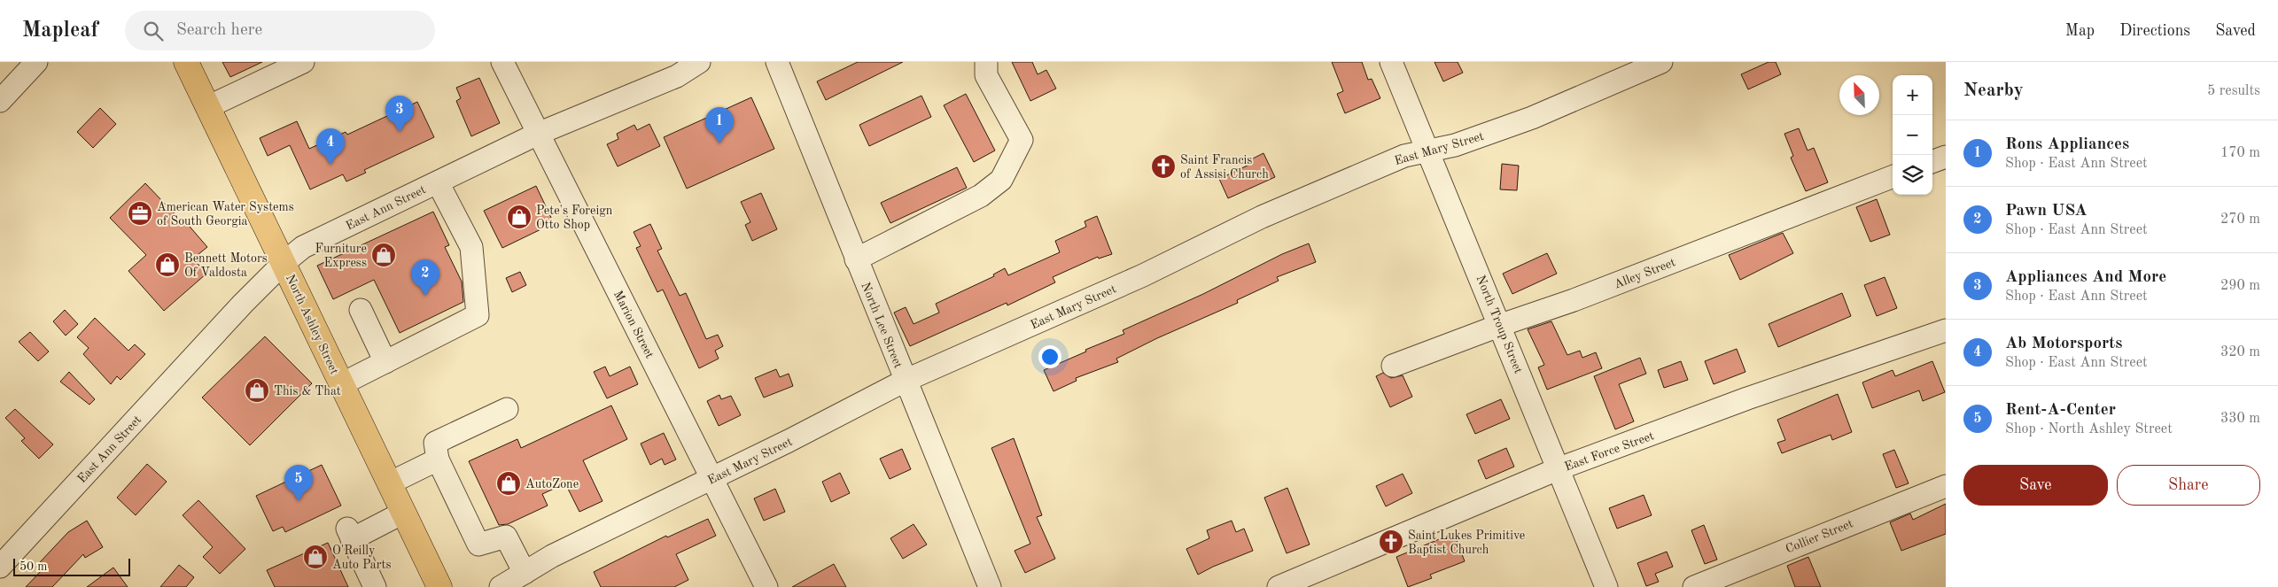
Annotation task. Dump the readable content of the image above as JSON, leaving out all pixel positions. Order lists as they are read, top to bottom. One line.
{"streets":{"main road":["North Ashley Street"],"street":["East Mary Street","East Ann Street","Alley Street","Marion Street","North Troup Street","North Lee Street","East Force Street","Collier Street"]},"crossings":[["East Mary Street","Marion Street"],["East Mary Street","North Troup Street"],["East Mary Street","North Lee Street"],["East Ann Street","North Ashley Street"],["East Ann Street","Marion Street"],["Alley Street","North Troup Street"],["North Troup Street","East Force Street"]],"places":{"church":["Saint Francis of Assisi Church","Saint Lukes Primitive Baptist Church"],"office":["American Water Systems of South Georgia"],"shop":["Pete's Foreign Otto Shop","Furniture Express","Bennett Motors Of Valdosta","This & That","AutoZone","O'Reilly Auto Parts"]},"scale_bar":"50 m","north":"top left","page":{"header":"Mapleaf","search":"Search here","nav":["Map","Directions","Saved"],"heading":["Nearby","5 results"],"map_buttons":["+","−"],"pins":["3","1","4","2","5"],"list":[{"mark":"1","name":"Rons Appliances","note":"Shop · East Ann Street","value":"170 m"},{"mark":"2","name":"Pawn USA","note":"Shop · East Ann Street","value":"270 m"},{"mark":"3","name":"Appliances And More","note":"Shop · East Ann Street","value":"290 m"},{"mark":"4","name":"Ab Motorsports","note":"Shop · East Ann Street","value":"320 m"},{"mark":"5","name":"Rent-A-Center","note":"Shop · North Ashley Street","value":"330 m"}],"buttons":["Save","Share"],"scale":"50 m"}}
